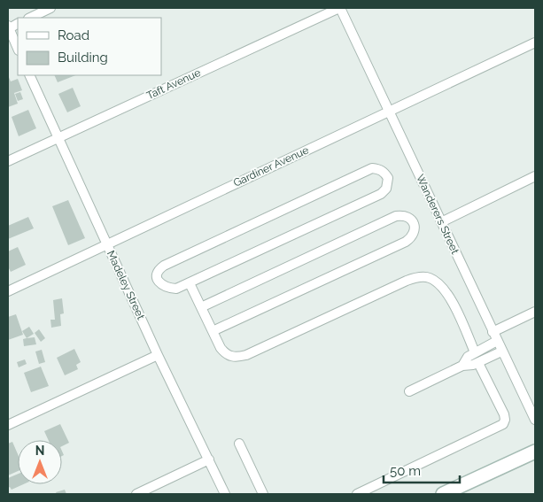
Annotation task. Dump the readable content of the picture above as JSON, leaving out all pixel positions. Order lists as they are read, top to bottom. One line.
{"streets":{"street":["Taft Avenue","Gardiner Avenue","Wanderers Street","Madeley Street"]},"crossings":[["Taft Avenue","Wanderers Street"],["Taft Avenue","Madeley Street"],["Gardiner Avenue","Wanderers Street"],["Gardiner Avenue","Madeley Street"]],"legend":["Road","Building"],"scale_bar":"50 m","north":"top"}
